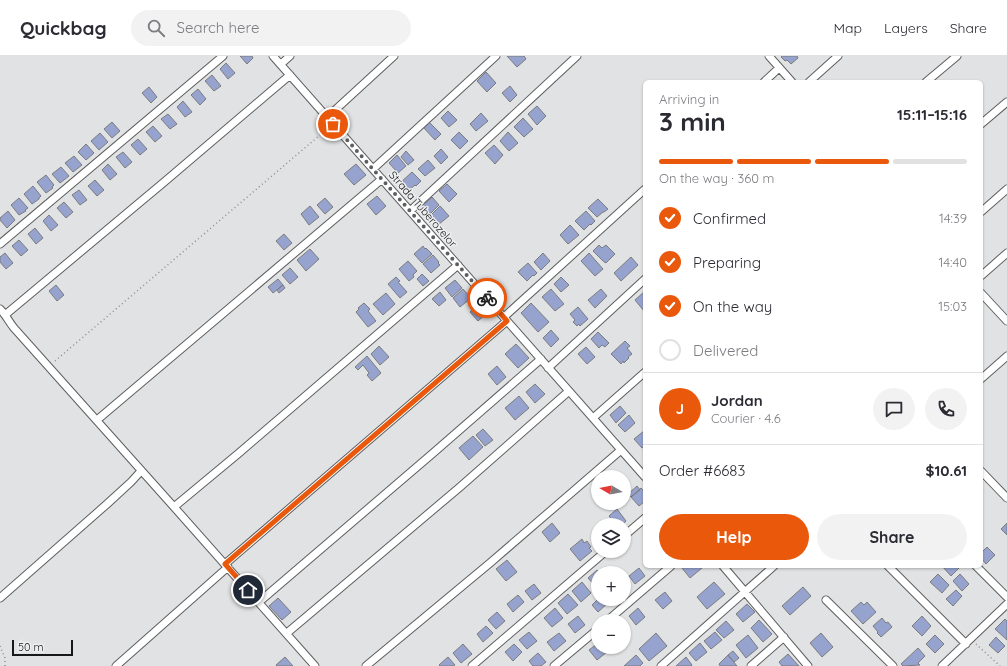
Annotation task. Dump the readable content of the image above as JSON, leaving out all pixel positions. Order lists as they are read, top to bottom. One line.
{"streets":{"street":["Strada Tuberozelor"]},"scale_bar":"50 m","north":"left","page":{"header":"Quickbag","search":"Search here","nav":["Map","Layers","Share"],"heading":["3 min","Arriving in","15:11–15:16"],"panel":["Jordan","Courier · 4.6","Order #6683","$10.61"],"bar":"On the way · 360 m","list":[["Confirmed","14:39"],["Preparing","14:40"],["On the way","15:03"],"Delivered"],"round":"J","map_buttons":["+","−"],"buttons":["Help","Share"],"scale":"50 m"}}
